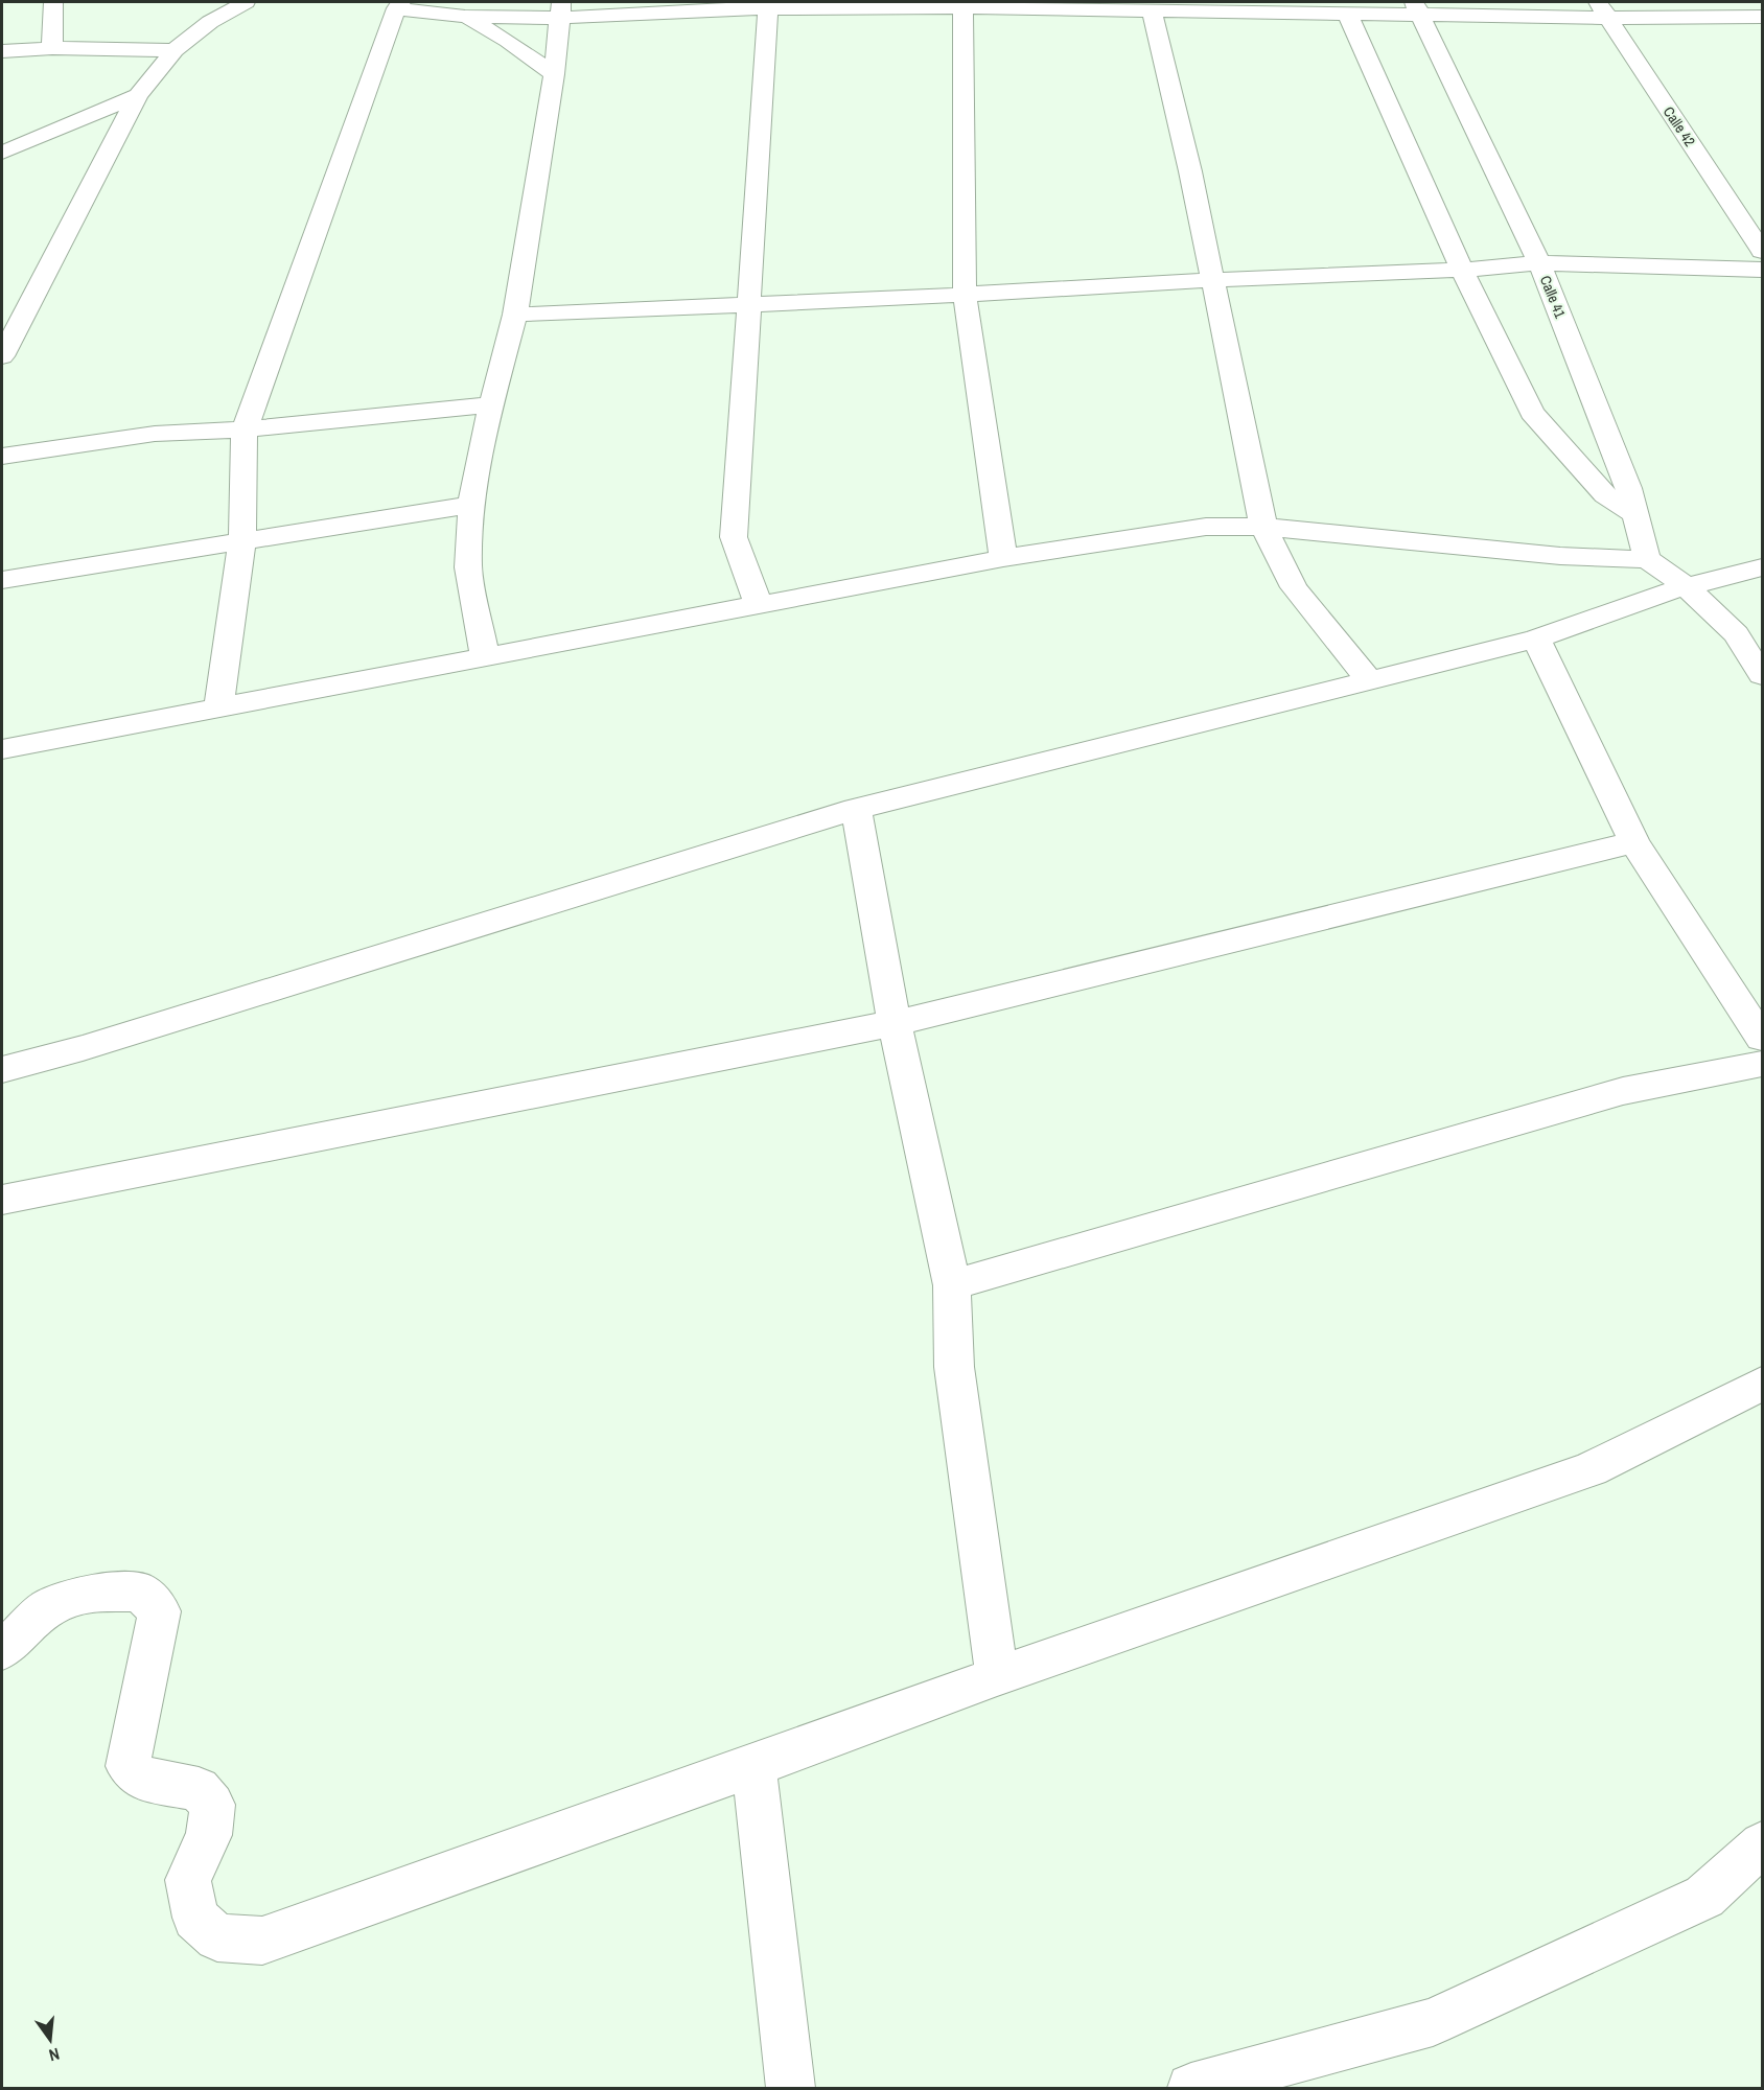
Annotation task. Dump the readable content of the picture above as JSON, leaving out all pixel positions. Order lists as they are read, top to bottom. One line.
{"streets":{"street":["Calle 42","Calle 41"]},"north":"bottom"}
